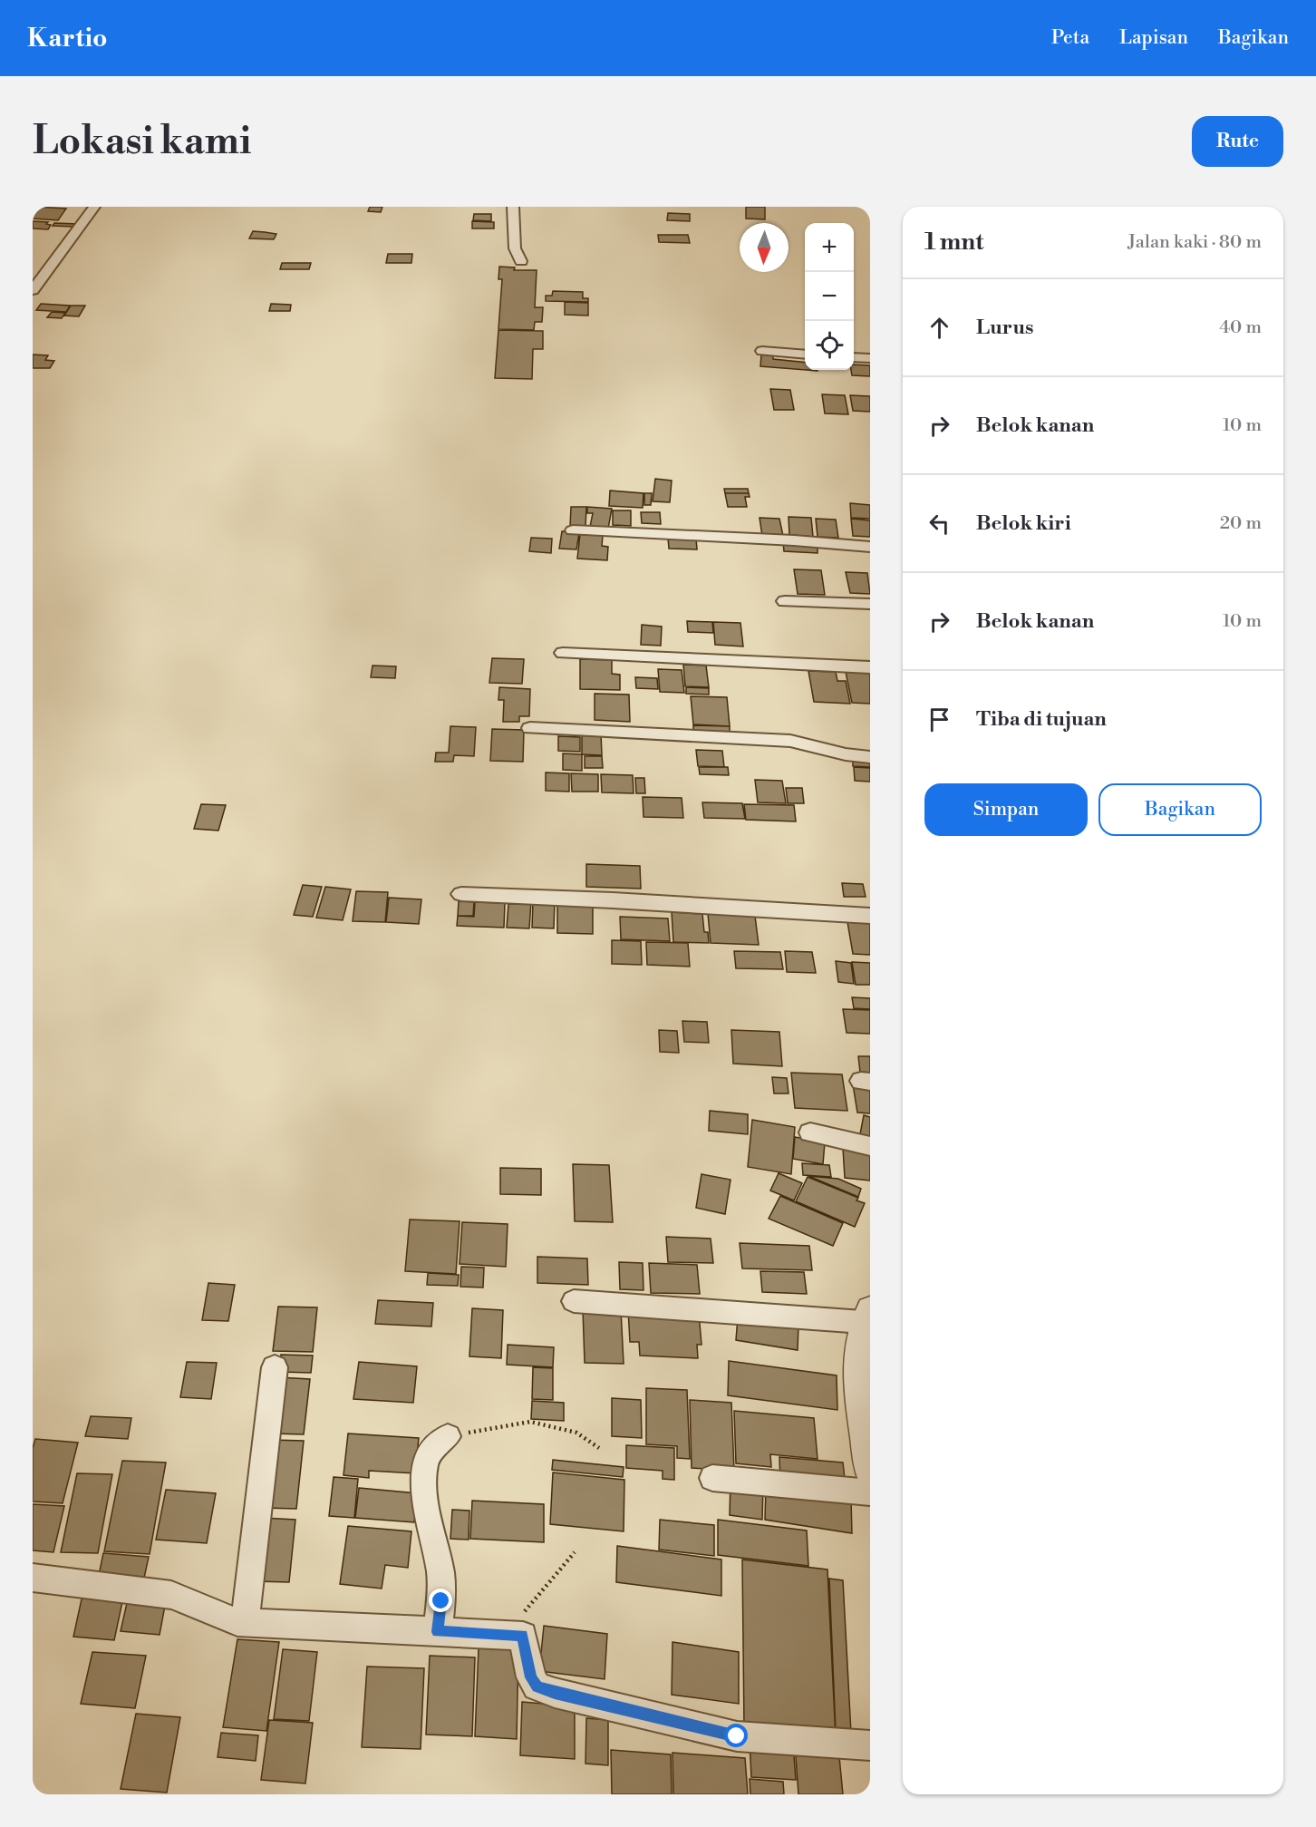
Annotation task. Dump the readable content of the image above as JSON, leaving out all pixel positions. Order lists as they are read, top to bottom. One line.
{"north":"bottom","page":{"header":"Kartio","nav":["Peta","Lapisan","Bagikan"],"buttons":["Rute",["Simpan","Bagikan"]],"title":"Lokasi kami","heading":["1 mnt","Jalan kaki · 80 m"],"map_buttons":["+","−"],"list":[["Lurus","40 m"],["Belok kanan","10 m"],["Belok kiri","20 m"],["Belok kanan","10 m"],"Tiba di tujuan"]}}
